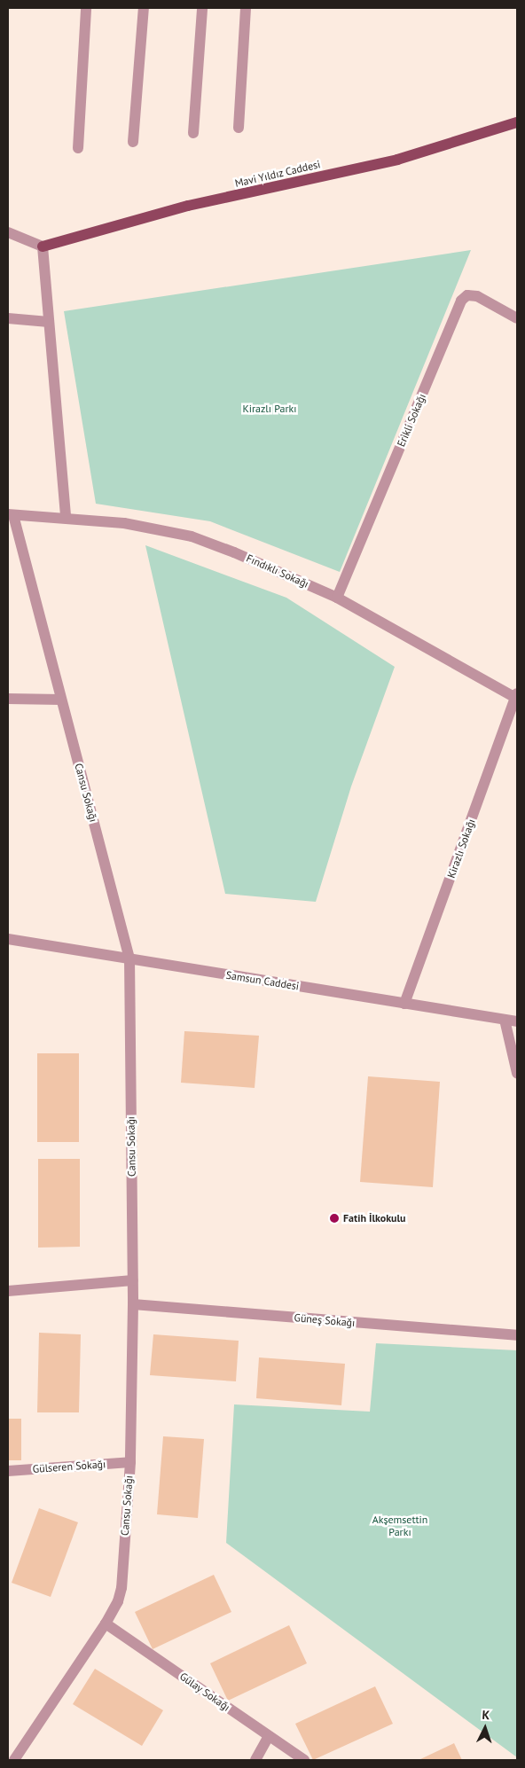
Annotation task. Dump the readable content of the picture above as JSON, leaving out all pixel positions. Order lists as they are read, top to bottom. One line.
{"streets":{"main road":["Mavi Yıldız Caddesi"],"street":["Erikli Sokağı","Fındıklı Sokağı","Cansu Sokağı","Kirazlı Sokağı","Samsun Caddesi","Güneş Sokağı","Gülseren Sokağı","Gülay Sokağı"]},"crossings":[["Erikli Sokağı","Fındıklı Sokağı"],["Fındıklı Sokağı","Cansu Sokağı"],["Fındıklı Sokağı","Kirazlı Sokağı"],["Cansu Sokağı","Samsun Caddesi"],["Cansu Sokağı","Güneş Sokağı"],["Cansu Sokağı","Gülseren Sokağı"],["Cansu Sokağı","Gülay Sokağı"],["Kirazlı Sokağı","Samsun Caddesi"]],"parks":["Kirazlı Parkı","Akşemsettin Parkı"],"places":["Fatih İlkokulu"],"north":"top"}
